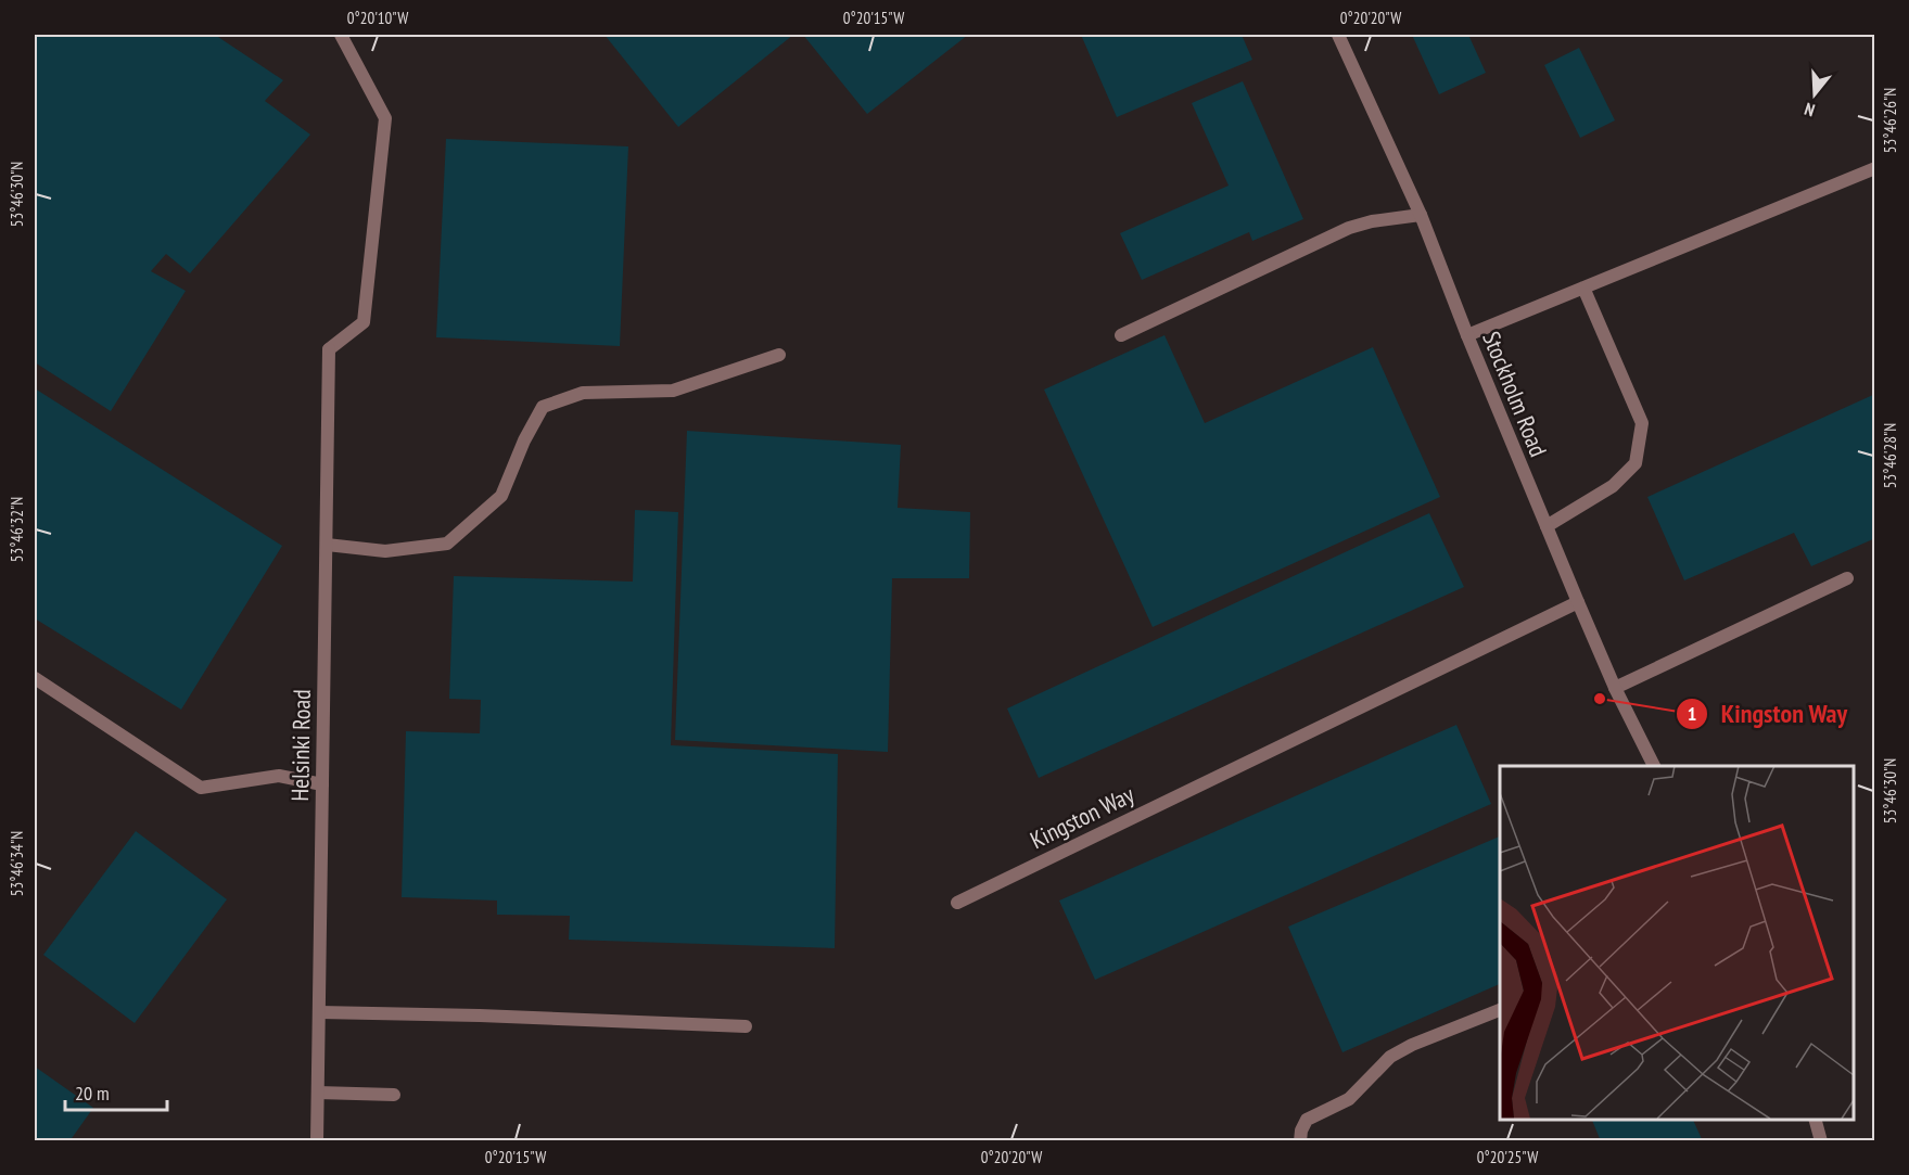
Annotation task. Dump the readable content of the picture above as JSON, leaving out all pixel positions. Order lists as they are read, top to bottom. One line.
{"streets":{"street":["Stockholm Road","Helsinki Road","Kingston Way"]},"crossings":[["Stockholm Road","Kingston Way"]],"places":["Kingston Way"],"scale_bar":"20 m","north":"bottom","coordinates":["0°20'10\"W","0°20'15\"W","0°20'20\"W","53°46'26\"N","53°46'30\"N","53°46'28\"N","53°46'32\"N","53°46'34\"N","0°20'25\"W"]}
